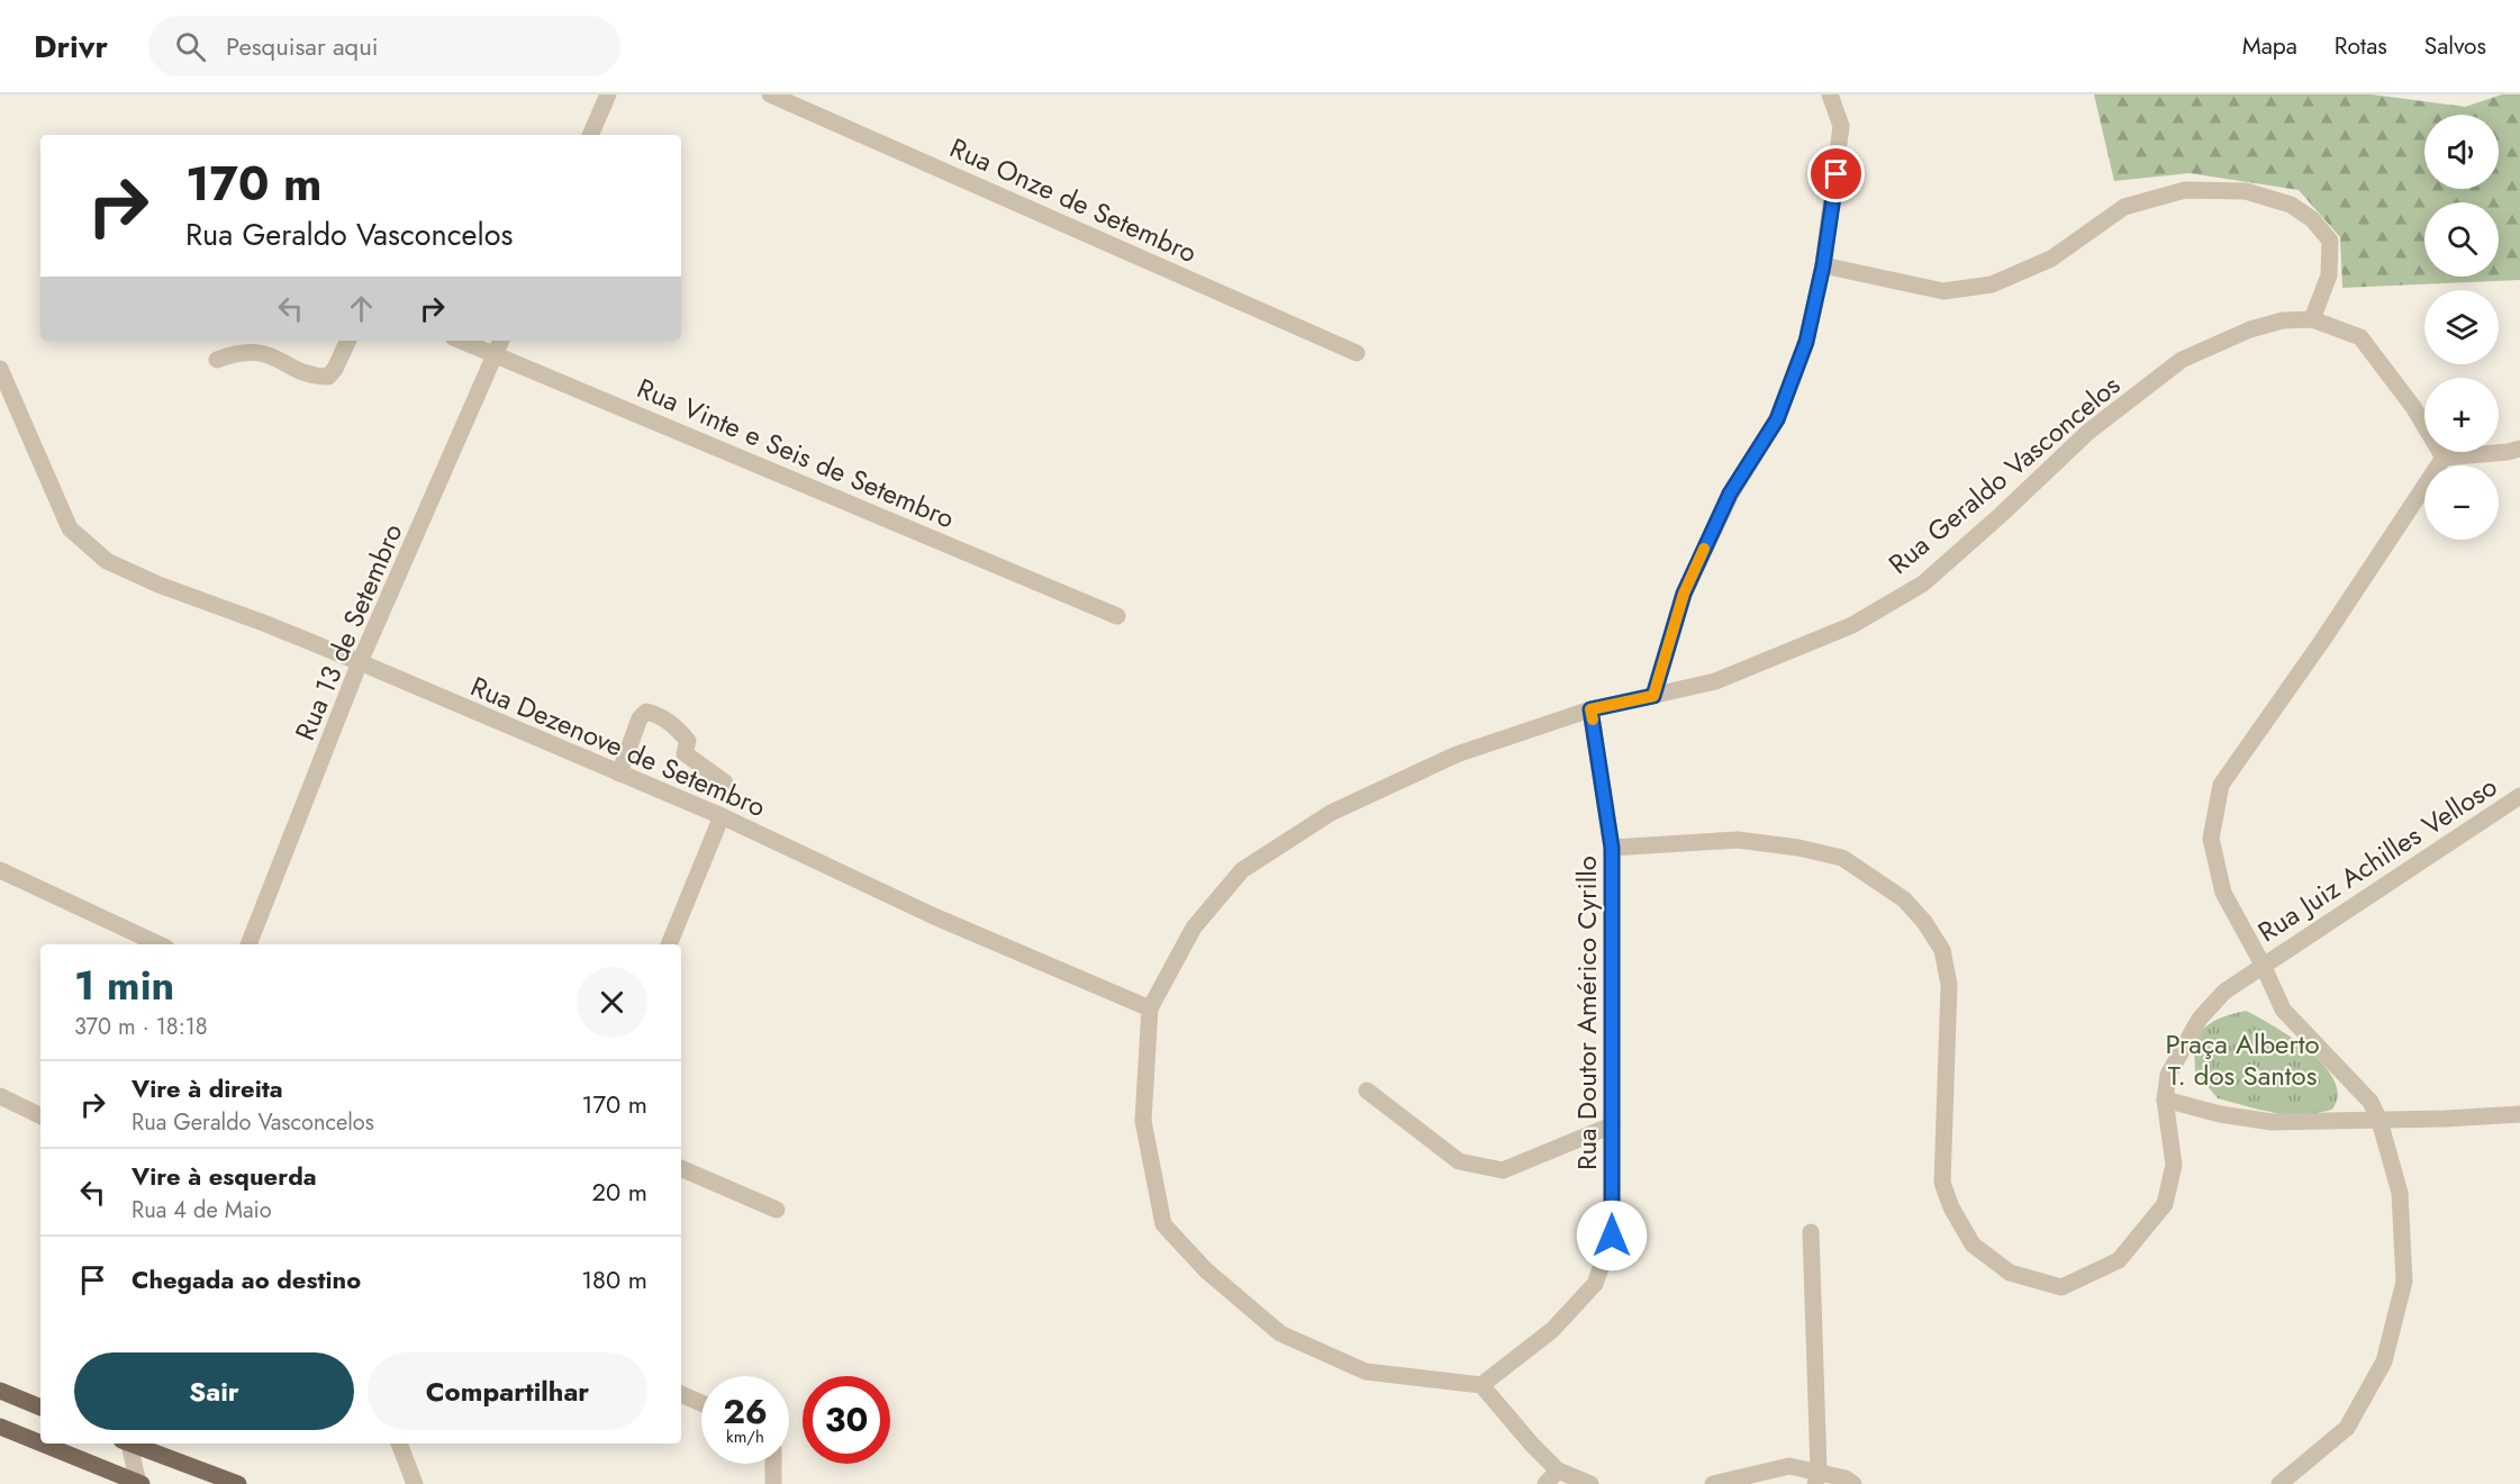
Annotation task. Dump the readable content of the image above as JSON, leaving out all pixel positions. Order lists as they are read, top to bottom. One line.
{"streets":{"street":["Rua Onze de Setembro","Rua Vinte e Seis de Setembro","Rua Geraldo Vasconcelos","Rua 13 de Setembro","Rua Dezenove de Setembro","Rua Juiz Achilles Velloso","Rua Doutor Américo Cyrillo"]},"crossings":[["Rua Vinte e Seis de Setembro","Rua 13 de Setembro"],["Rua Geraldo Vasconcelos","Rua Dezenove de Setembro"],["Rua Geraldo Vasconcelos","Rua Doutor Américo Cyrillo"],["Rua 13 de Setembro","Rua Dezenove de Setembro"]],"parks":["Praça Alberto T. dos Santos"],"page":{"header":"Drivr","search":"Pesquisar aqui","nav":["Mapa","Rotas","Salvos"],"map_buttons":["+","−"],"turn":["170 m","Rua Geraldo Vasconcelos"],"heading":["1 min","370 m · 18:18"],"list":[{"name":"Vire à direita","note":"Rua Geraldo Vasconcelos","value":"170 m"},{"name":"Vire à esquerda","note":"Rua 4 de Maio","value":"20 m"},{"name":"Chegada ao destino","value":"180 m"}],"buttons":["Sair","Compartilhar"],"speed":"26 km/h","limit":"30"}}
